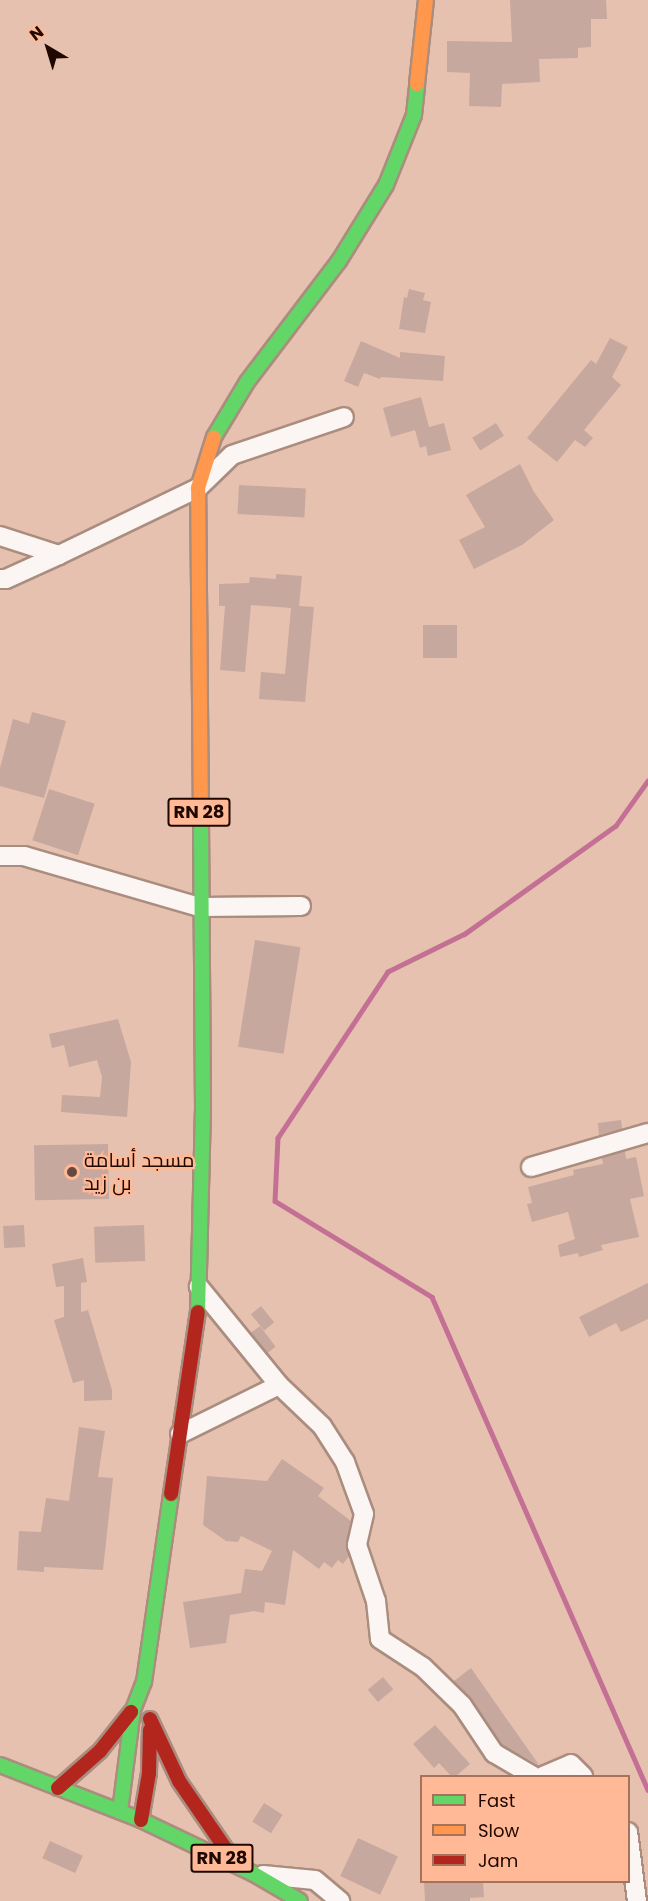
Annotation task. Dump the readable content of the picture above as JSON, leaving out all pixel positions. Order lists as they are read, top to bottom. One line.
{"streets":{"main road":["RN 28"]},"places":["مسجد أسامة بن زيد"],"legend":["Fast","Slow","Jam"],"north":"top left"}
